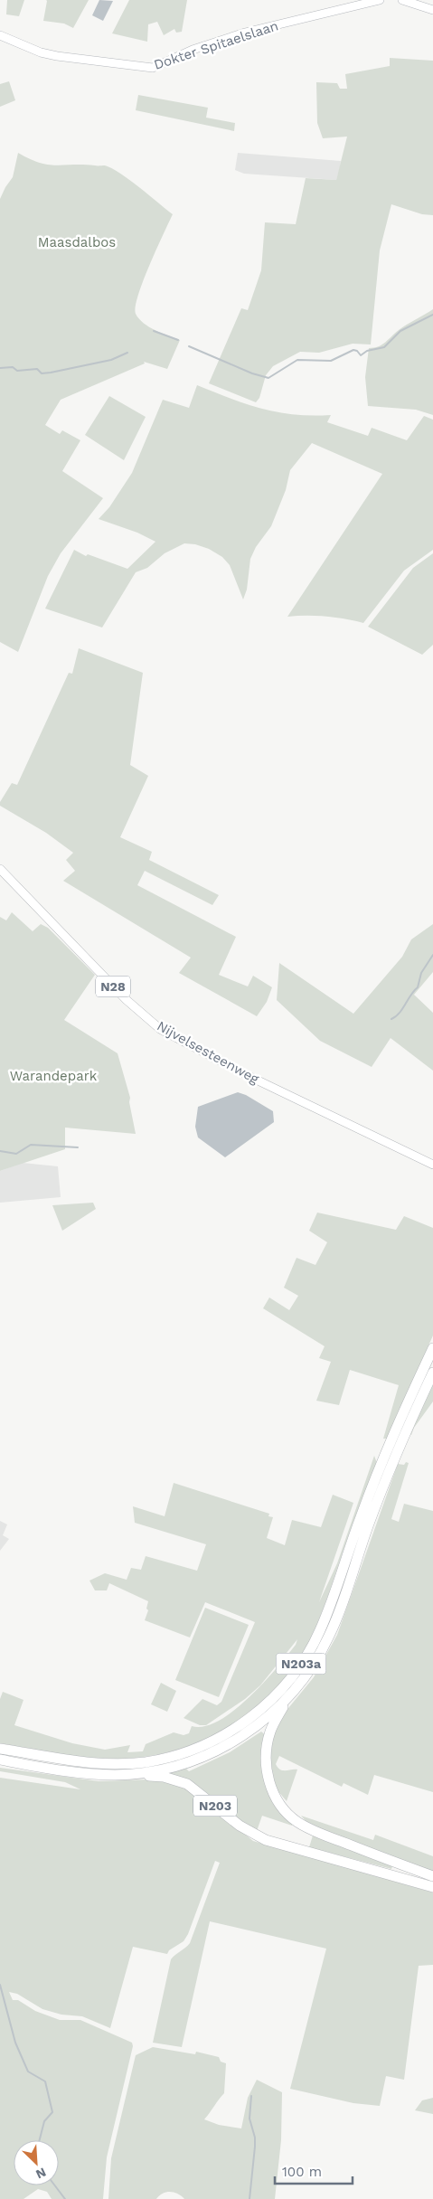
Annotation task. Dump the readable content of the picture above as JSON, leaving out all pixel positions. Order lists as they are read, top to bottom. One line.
{"streets":{"highway":["N203a","N203"],"main road":["Dokter Spitaelslaan","N28","Nijvelsesteenweg"]},"crossings":[["N203a","N203"]],"parks":["Maasdalbos","Warandepark"],"scale_bar":"100 m","north":"bottom right"}
